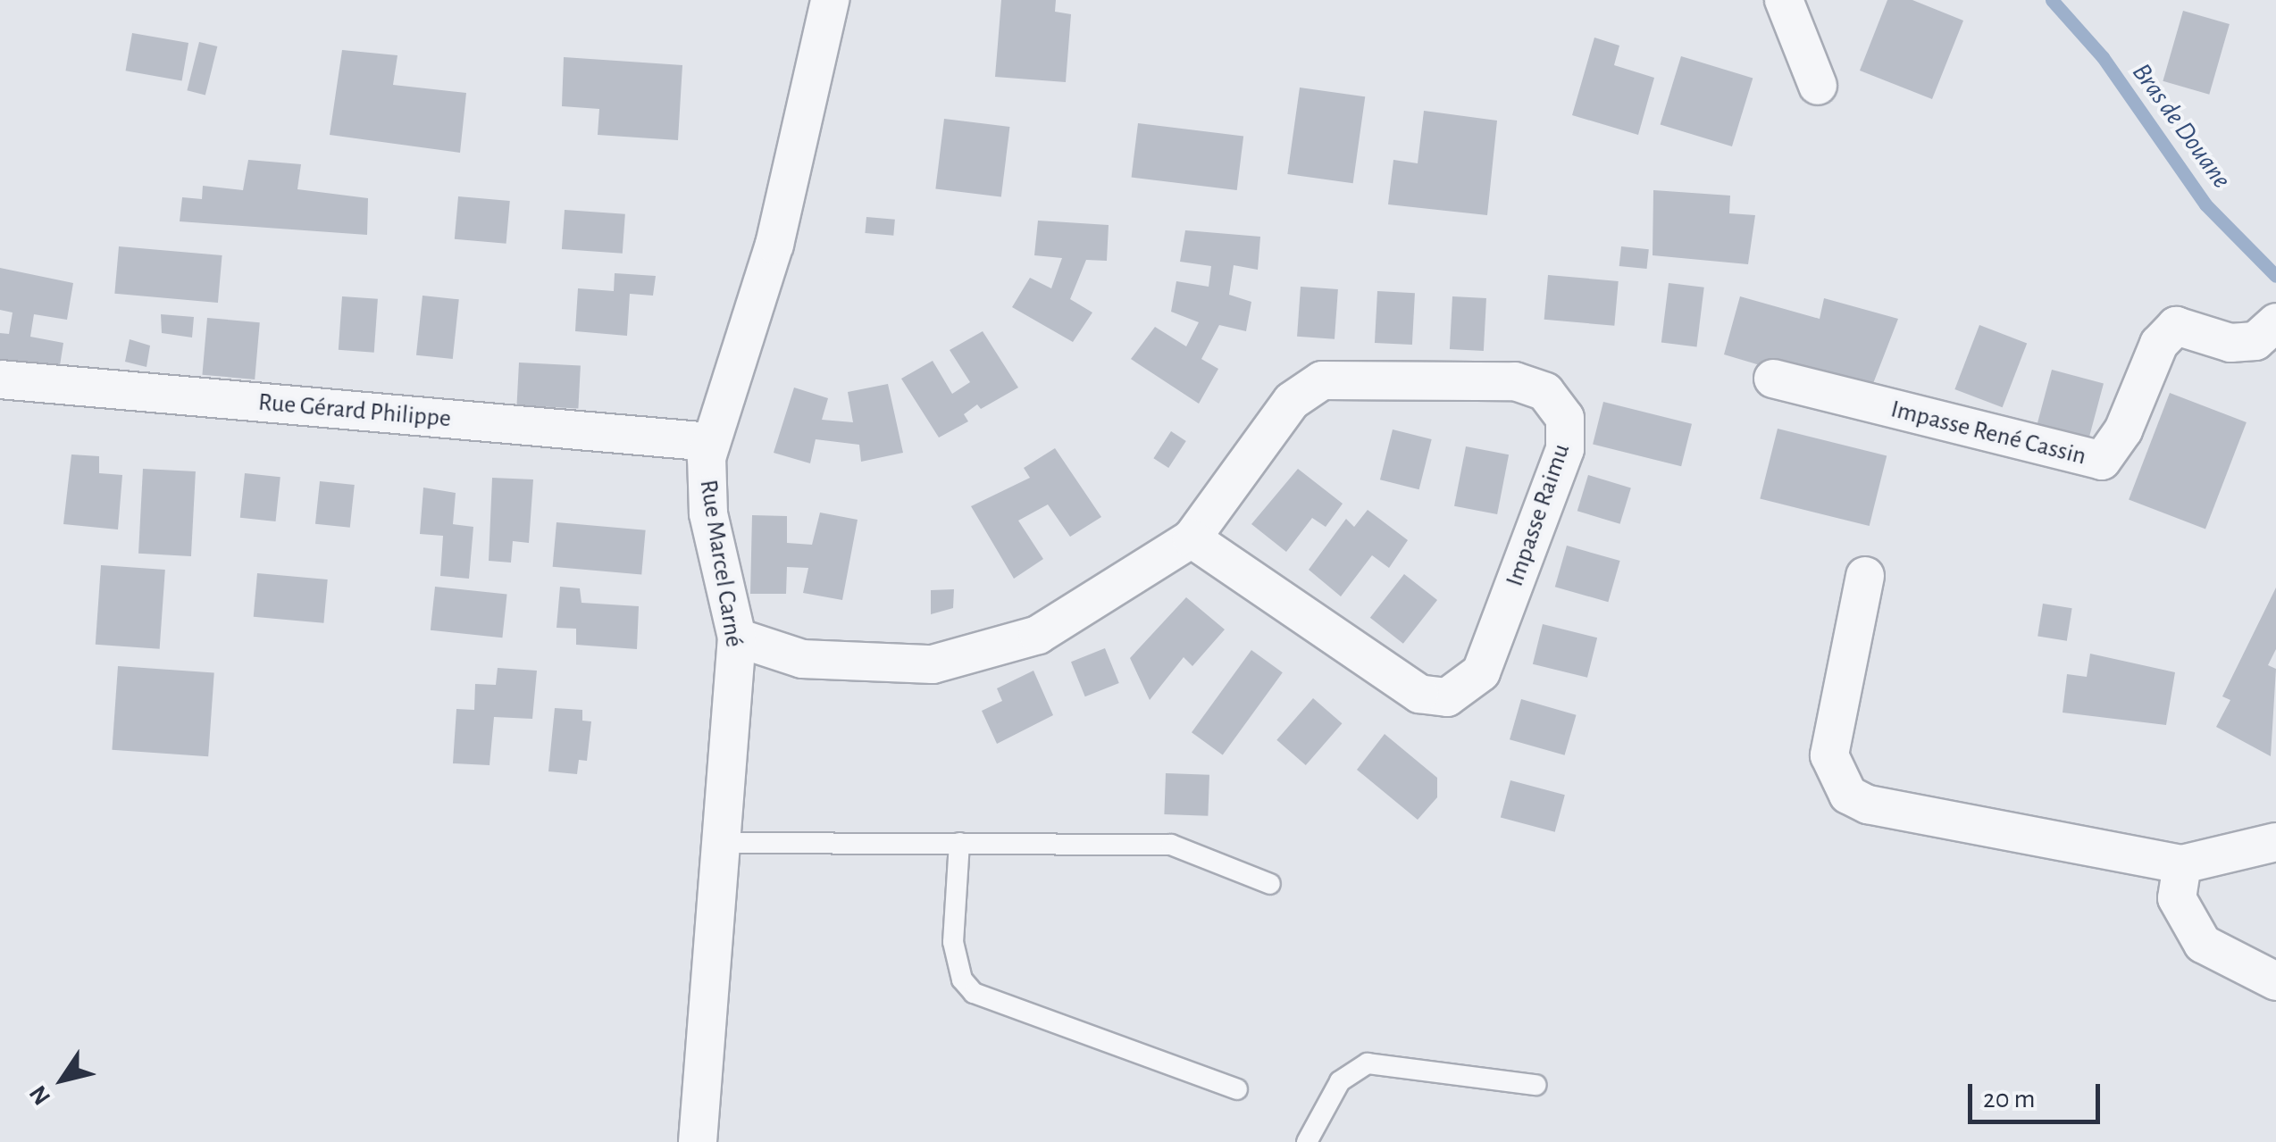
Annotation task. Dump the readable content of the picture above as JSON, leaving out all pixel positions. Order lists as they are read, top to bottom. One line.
{"streets":{"street":["Rue Gérard Philippe","Impasse René Cassin","Impasse Raimu","Rue Marcel Carné"]},"crossings":[["Rue Gérard Philippe","Rue Marcel Carné"],["Impasse Raimu","Rue Marcel Carné"]],"water":["Bras de Douane"],"scale_bar":"20 m","north":"bottom left"}
